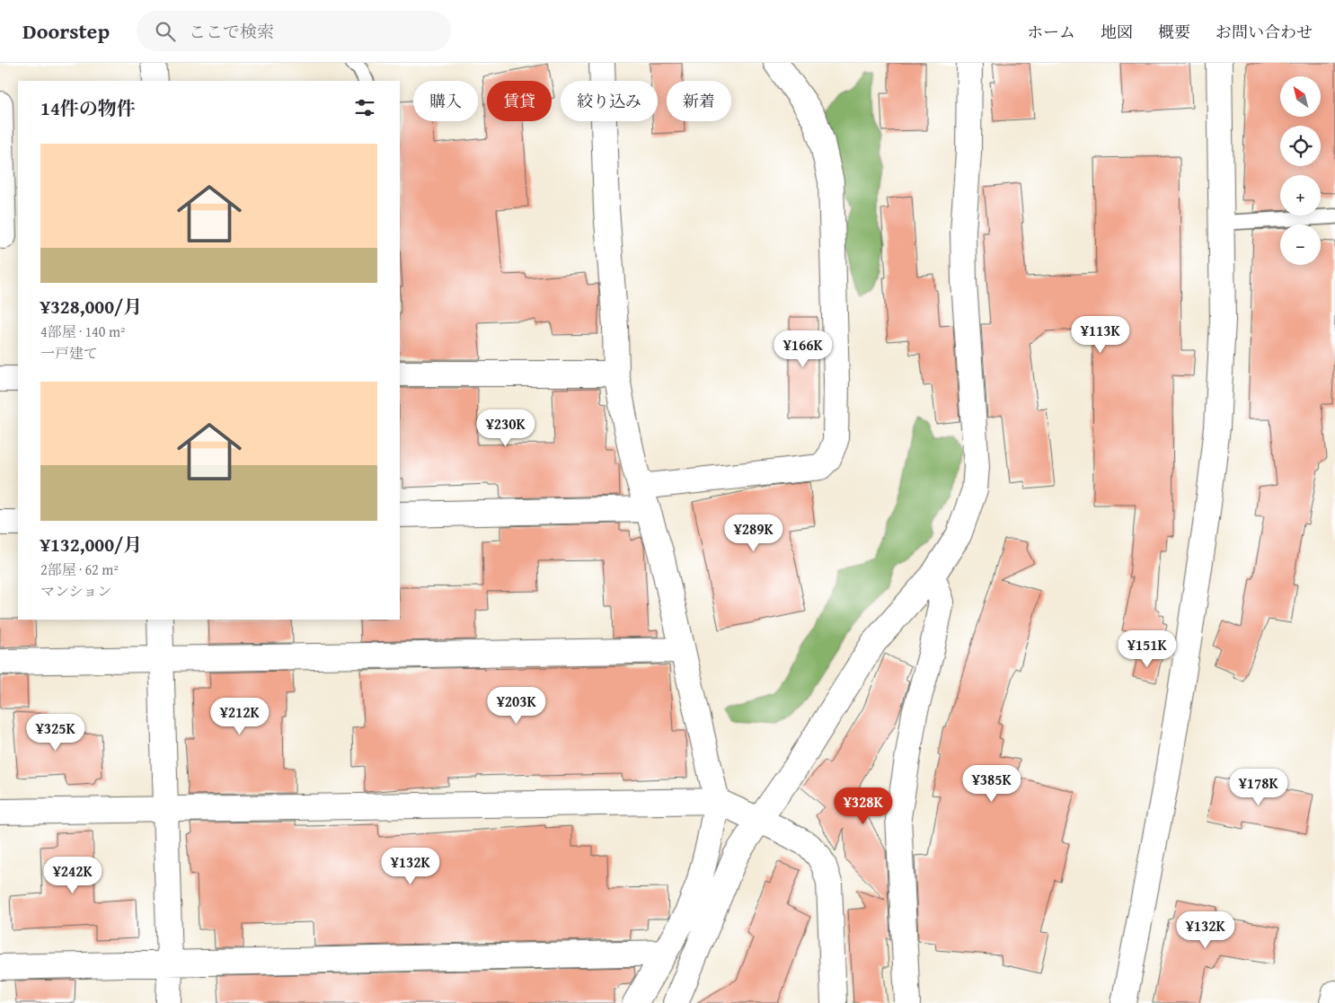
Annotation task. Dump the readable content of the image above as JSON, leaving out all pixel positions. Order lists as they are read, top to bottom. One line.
{"north":"top left","page":{"header":"Doorstep","search":"ここで検索","nav":["ホーム","地図","概要","お問い合わせ"],"map_buttons":["+","−"],"chip":["購入","賃貸","絞り込み","新着"],"heading":"14件の物件","list":[{"name":"¥328,000/月","note":"4部屋 · 140 m² · 一戸建て"},{"name":"¥132,000/月","note":"2部屋 · 62 m² · マンション"}],"price":["¥113K","¥166K","¥230K","¥289K","¥151K","¥203K","¥212K","¥325K","¥385K","¥178K","¥328K","¥132K","¥242K","¥132K"]}}
